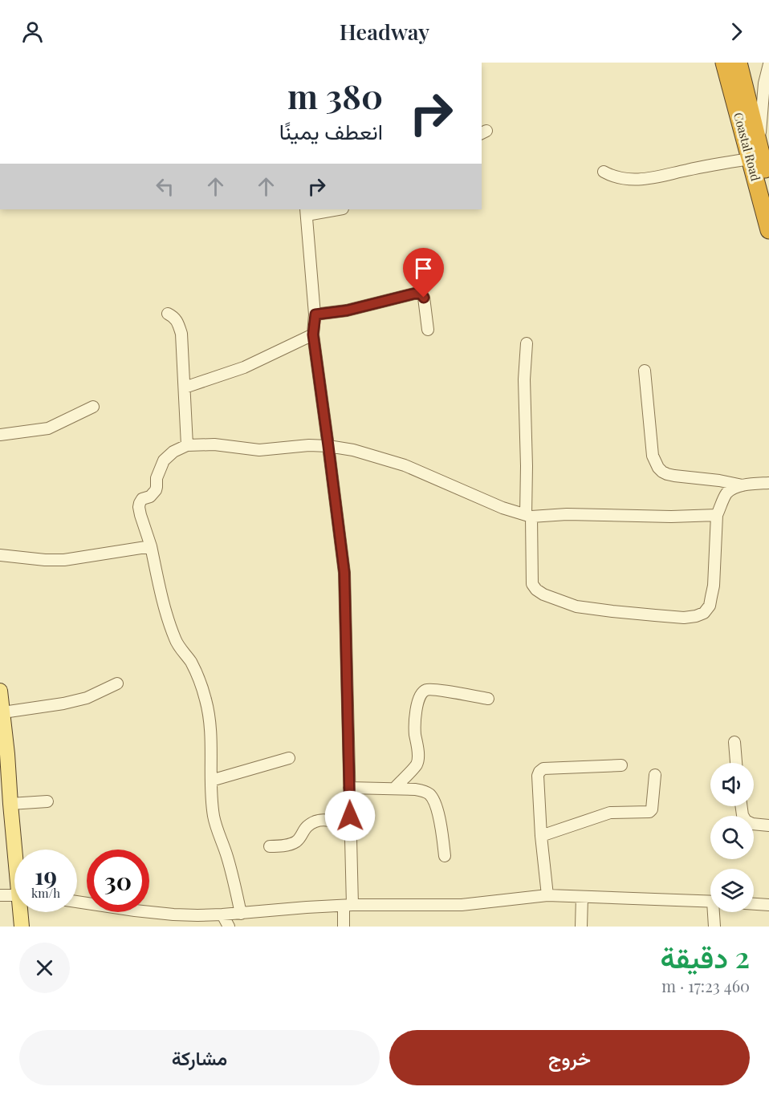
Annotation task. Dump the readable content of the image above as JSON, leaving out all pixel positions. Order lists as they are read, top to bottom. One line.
{"streets":{"highway":["Coastal Road"]},"page":{"header":"Headway","turn":["380 m","انعطف يمينًا"],"speed":"19 km/h","limit":"30","heading":["2 دقيقة","460 m · 17:23"],"buttons":["خروج","مشاركة"]}}
